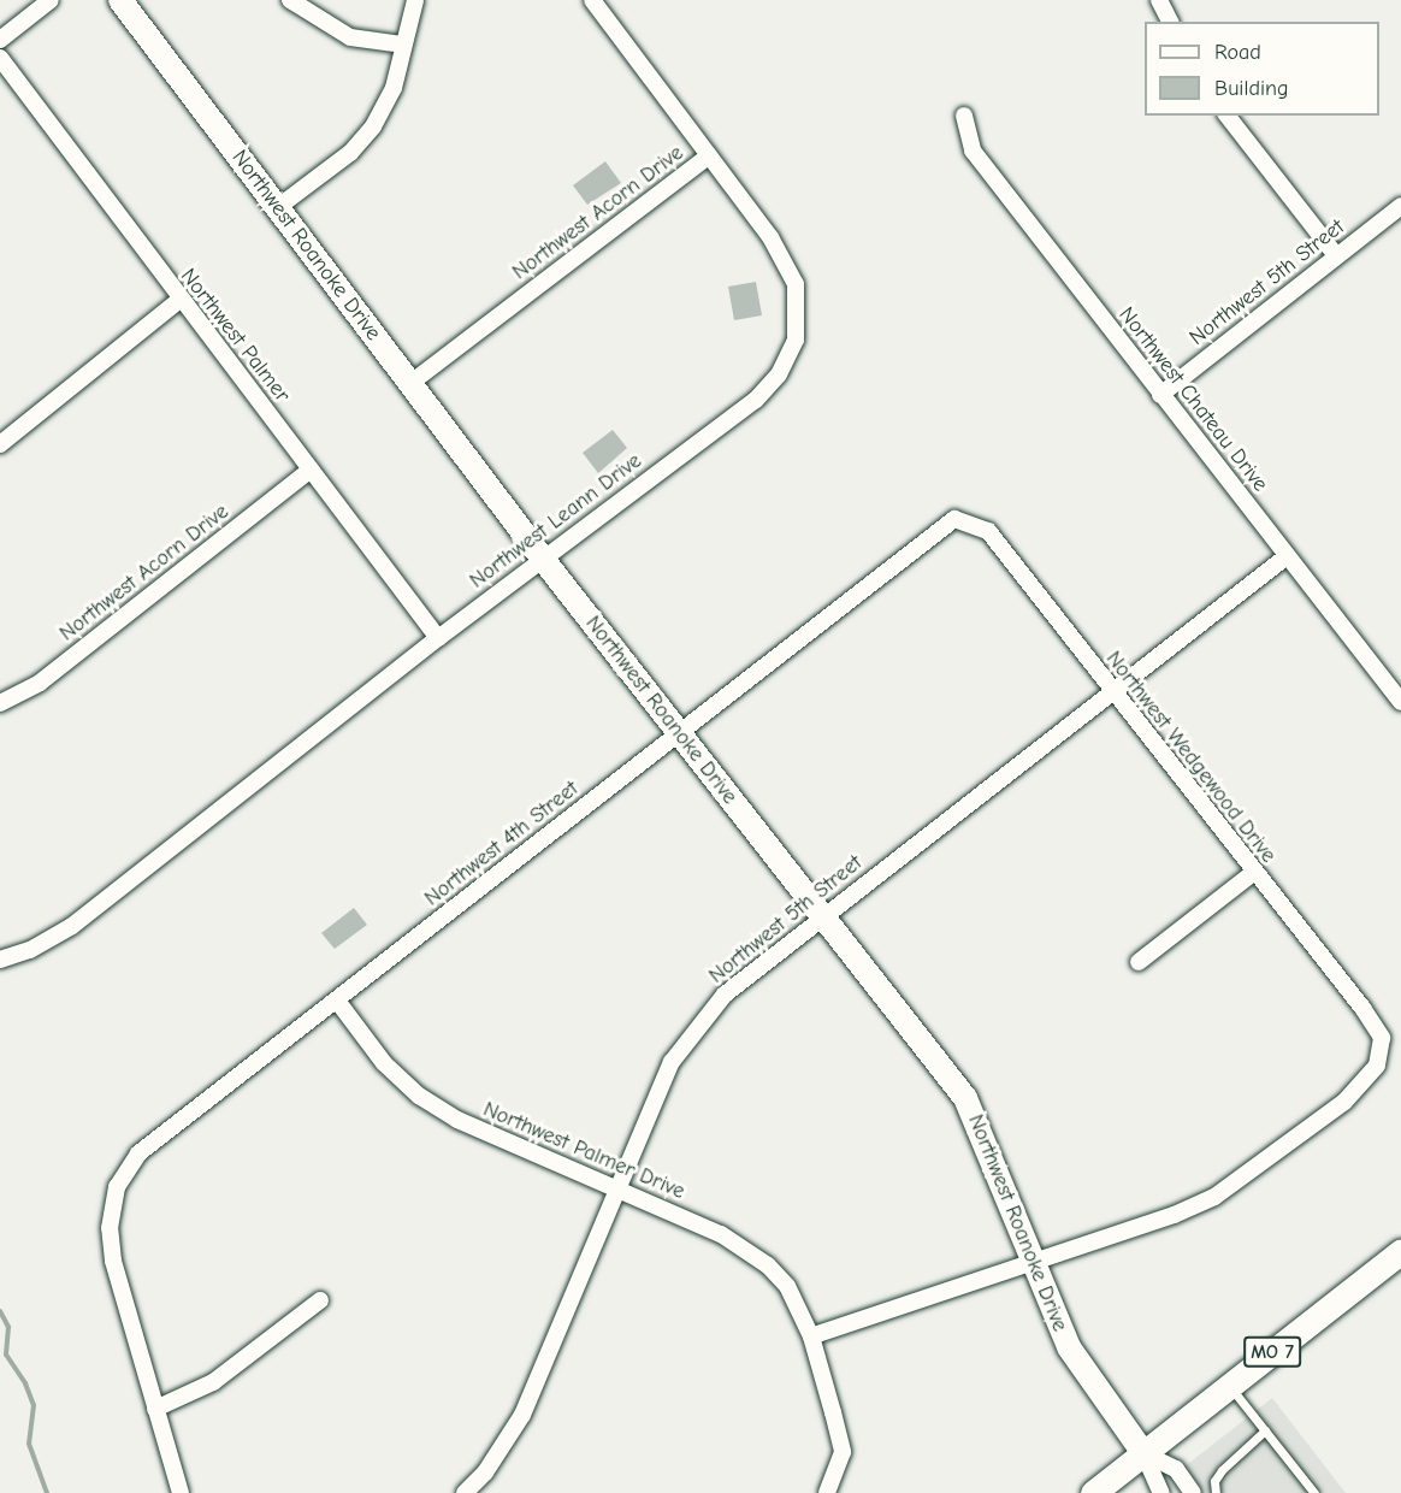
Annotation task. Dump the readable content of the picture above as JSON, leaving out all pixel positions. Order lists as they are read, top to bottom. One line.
{"streets":{"main road":["MO 7"],"street":["Northwest Acorn Drive","Northwest Roanoke Drive","Northwest 5th Street","Northwest Palmer","Northwest Chateau Drive","Northwest Leann Drive","Northwest Wedgewood Drive","Northwest 4th Street","Northwest Palmer Drive"]},"crossings":[["Northwest Acorn Drive","Northwest Roanoke Drive"],["Northwest Acorn Drive","Northwest Palmer"],["Northwest Acorn Drive","Northwest Leann Drive"],["Northwest Roanoke Drive","Northwest 5th Street"],["Northwest Roanoke Drive","Northwest Leann Drive"],["Northwest Roanoke Drive","Northwest Wedgewood Drive"],["Northwest Roanoke Drive","Northwest 4th Street"],["Northwest Roanoke Drive","MO 7"],["Northwest 5th Street","Northwest Chateau Drive"],["Northwest 5th Street","Northwest Wedgewood Drive"],["Northwest 5th Street","Northwest Palmer Drive"],["Northwest Palmer","Northwest Leann Drive"],["Northwest Wedgewood Drive","Northwest 4th Street"],["Northwest 4th Street","Northwest Palmer Drive"]],"legend":["Road","Building"]}
